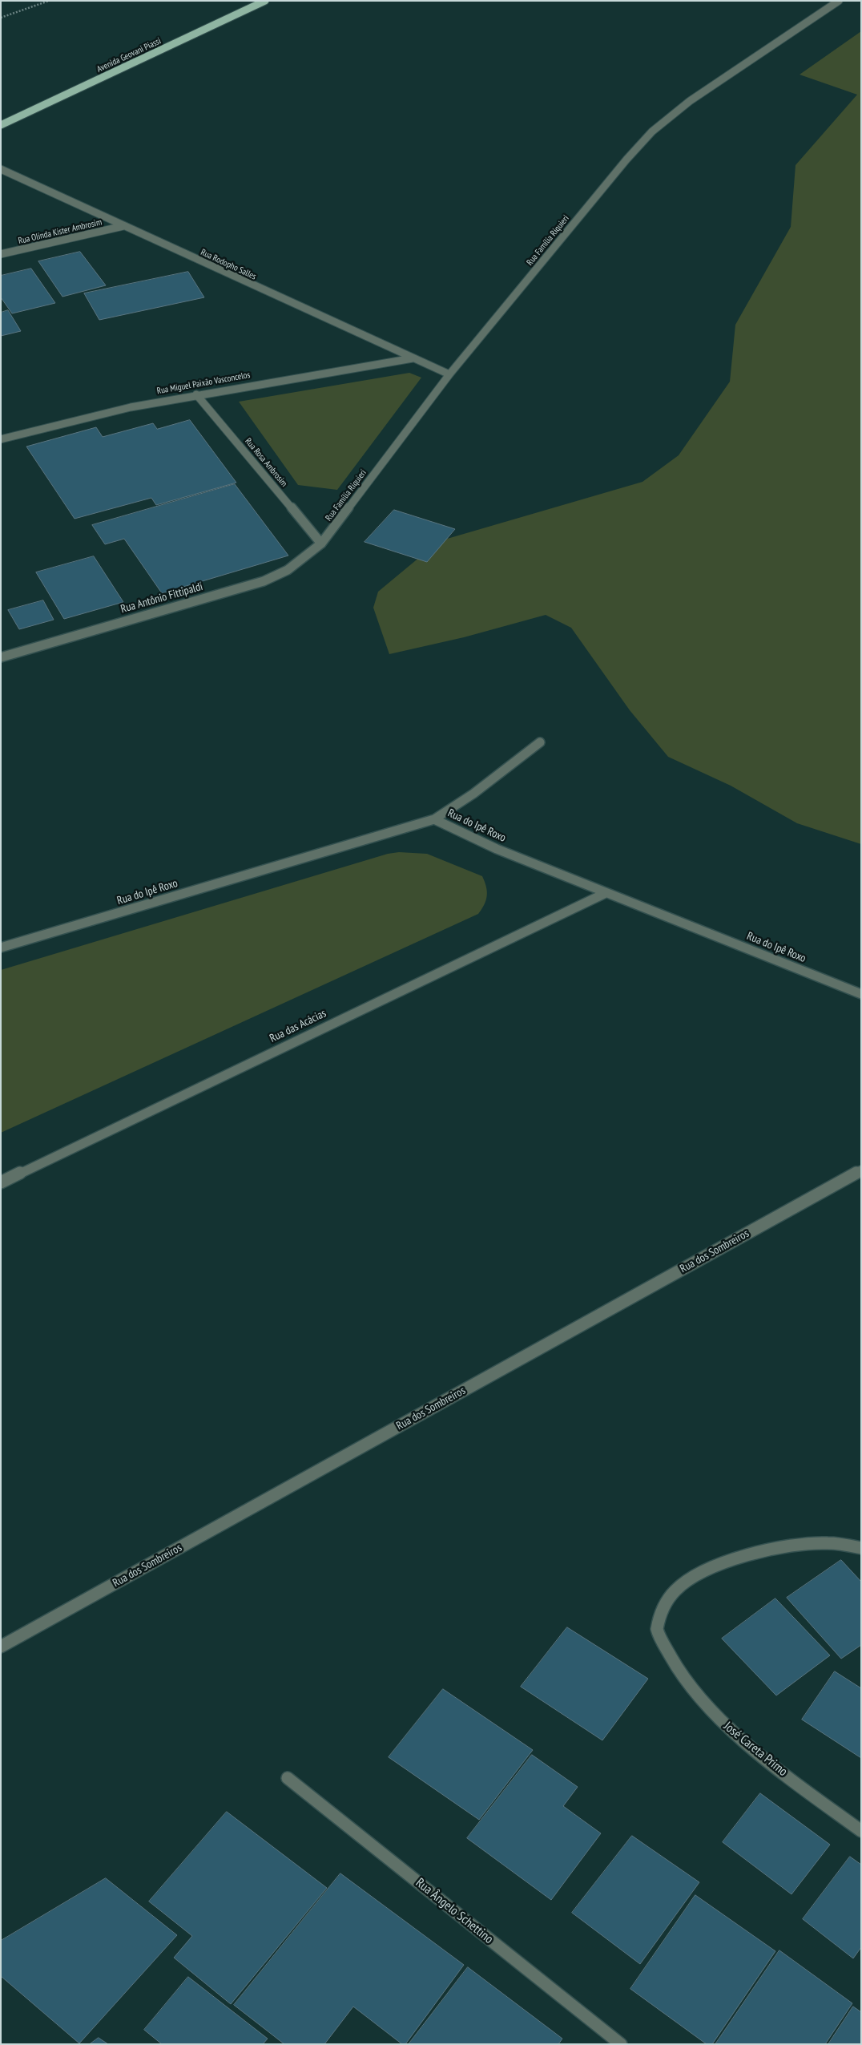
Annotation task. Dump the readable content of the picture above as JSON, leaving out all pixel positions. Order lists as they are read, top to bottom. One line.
{"streets":{"main road":["Avenida Geovani Piassi"],"street":["Rua Olinda Kister Ambrosim","Rua Família Riquieri","Rua Rodopho Salles","Rua Miguel Paixão Vasconcelos","Rua Rosa Ambrosim","Rua Antônio Fittipaldi","Rua do Ipê Roxo","Rua das Acácias","Rua dos Sombreiros","José Careta Primo","Rua Ângelo Schettino"]},"crossings":[["Rua Olinda Kister Ambrosim","Rua Rodopho Salles"],["Rua Família Riquieri","Rua Rodopho Salles"],["Rua Família Riquieri","Rua Rosa Ambrosim"],["Rua Família Riquieri","Rua Antônio Fittipaldi"],["Rua Rodopho Salles","Rua Miguel Paixão Vasconcelos"],["Rua Miguel Paixão Vasconcelos","Rua Rosa Ambrosim"],["Rua Rosa Ambrosim","Rua Antônio Fittipaldi"],["Rua do Ipê Roxo","Rua das Acácias"]]}
